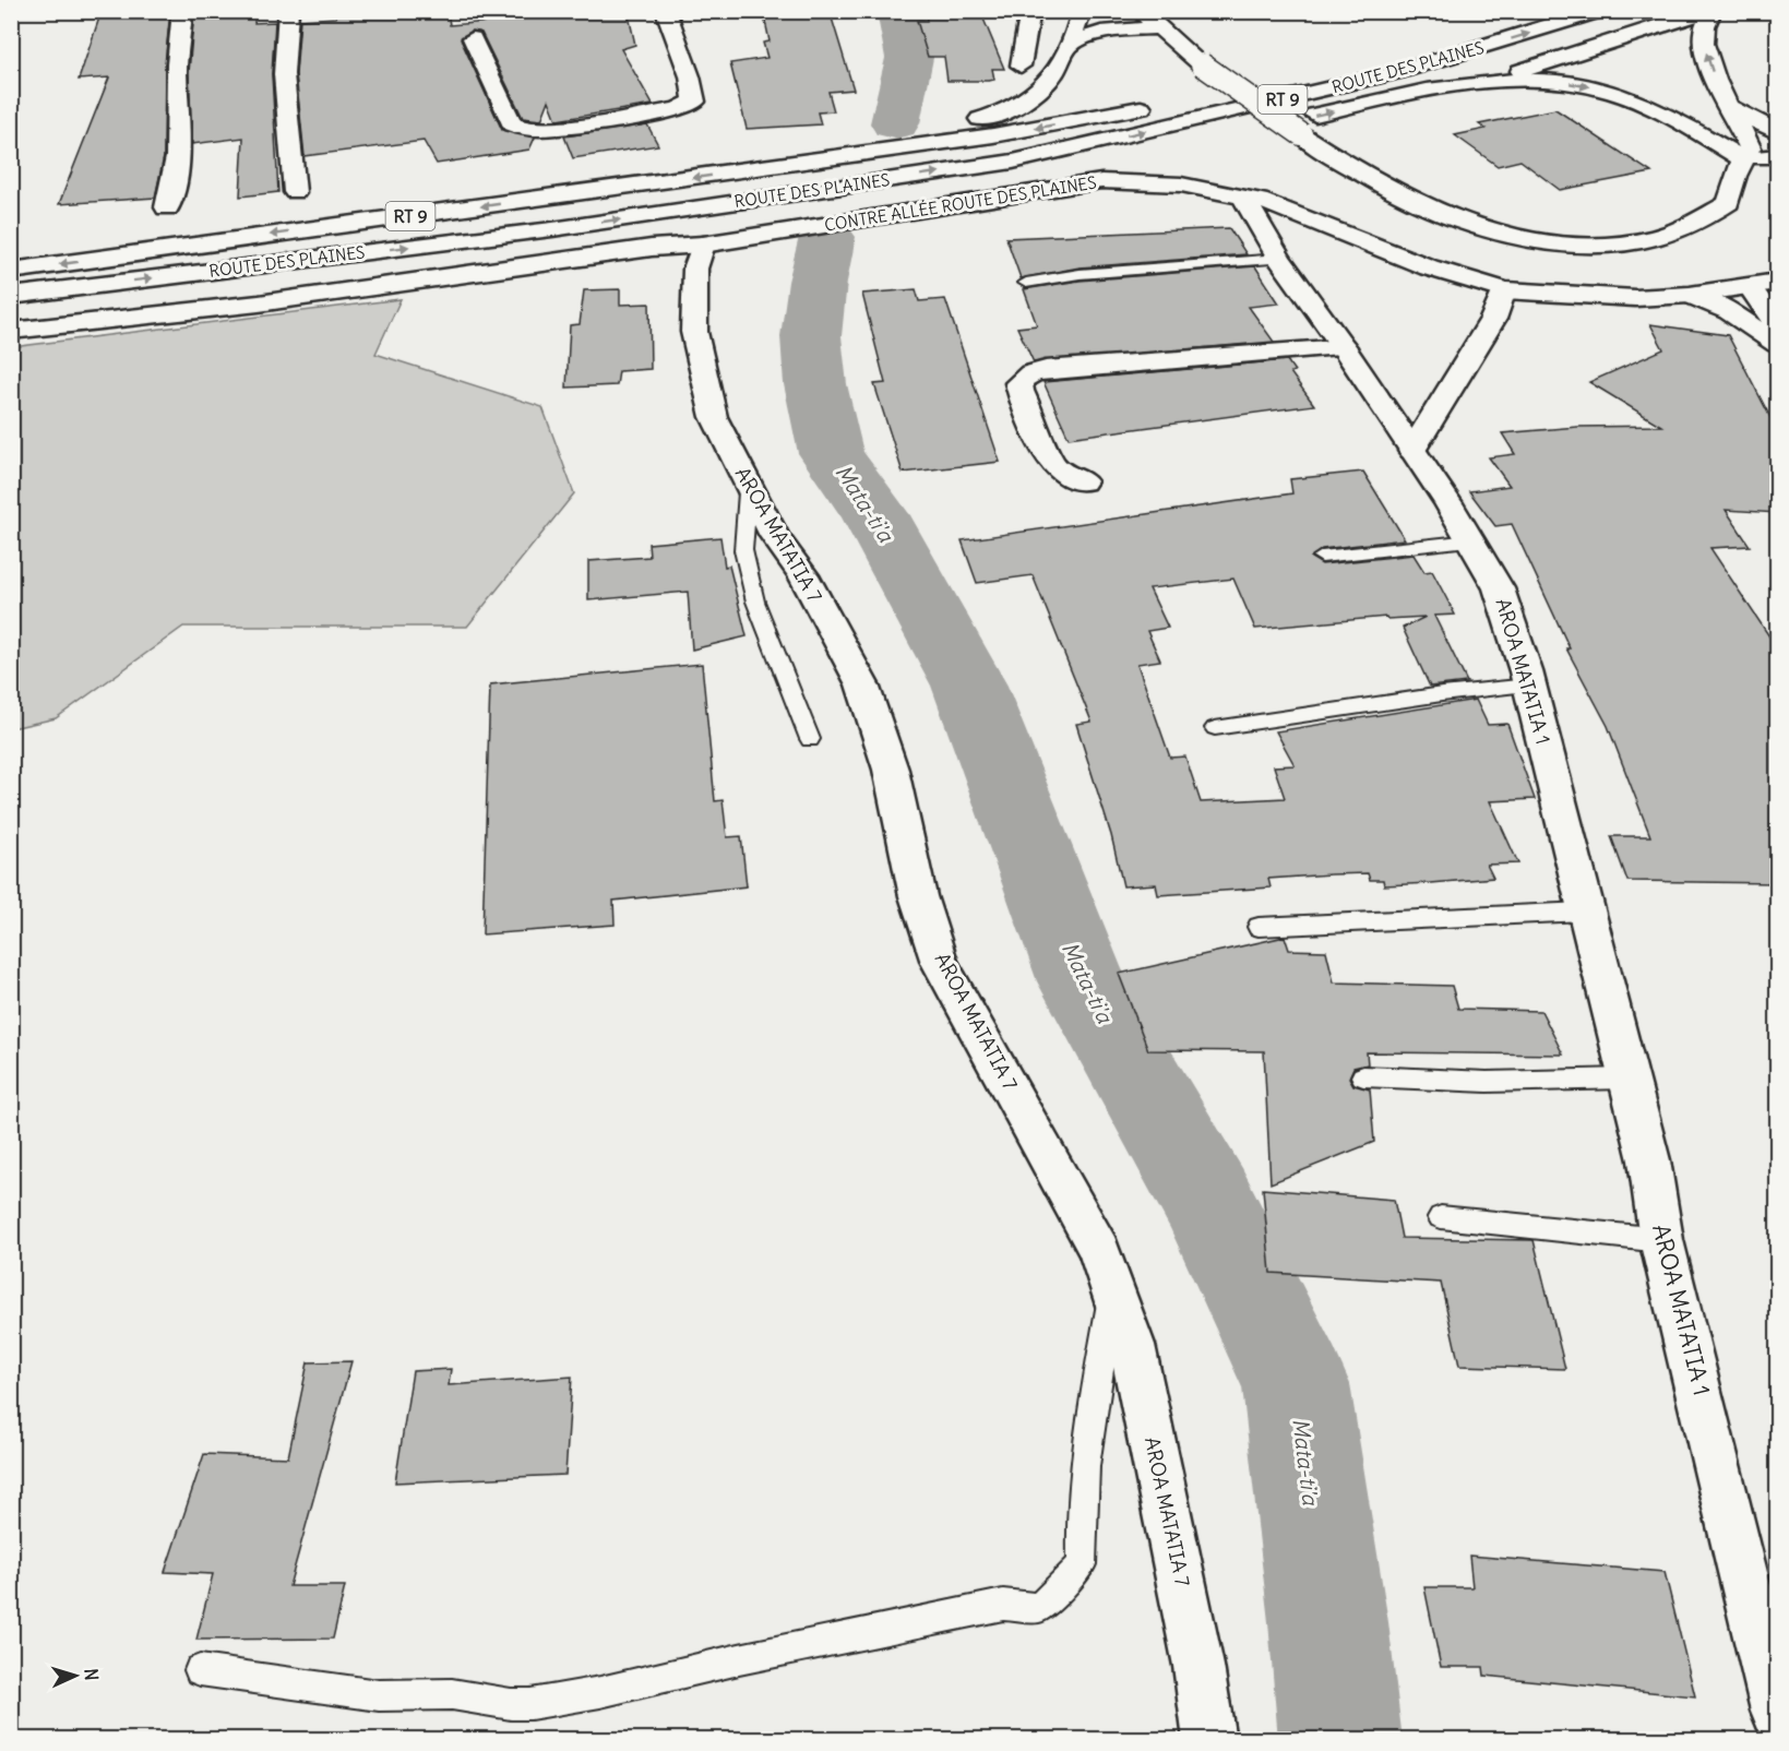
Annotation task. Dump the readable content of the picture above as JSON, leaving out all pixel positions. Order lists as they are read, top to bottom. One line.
{"streets":{"main road":["ROUTE DES PLAINES","RT 9","CONTRE ALLÉE ROUTE DES PLAINES","AROA MATATIA 7","AROA MATATIA 1"]},"crossings":[["ROUTE DES PLAINES","CONTRE ALLÉE ROUTE DES PLAINES"],["ROUTE DES PLAINES","AROA MATATIA 7"],["CONTRE ALLÉE ROUTE DES PLAINES","AROA MATATIA 1"]],"water":["Mata-ti'a"],"north":"right"}
